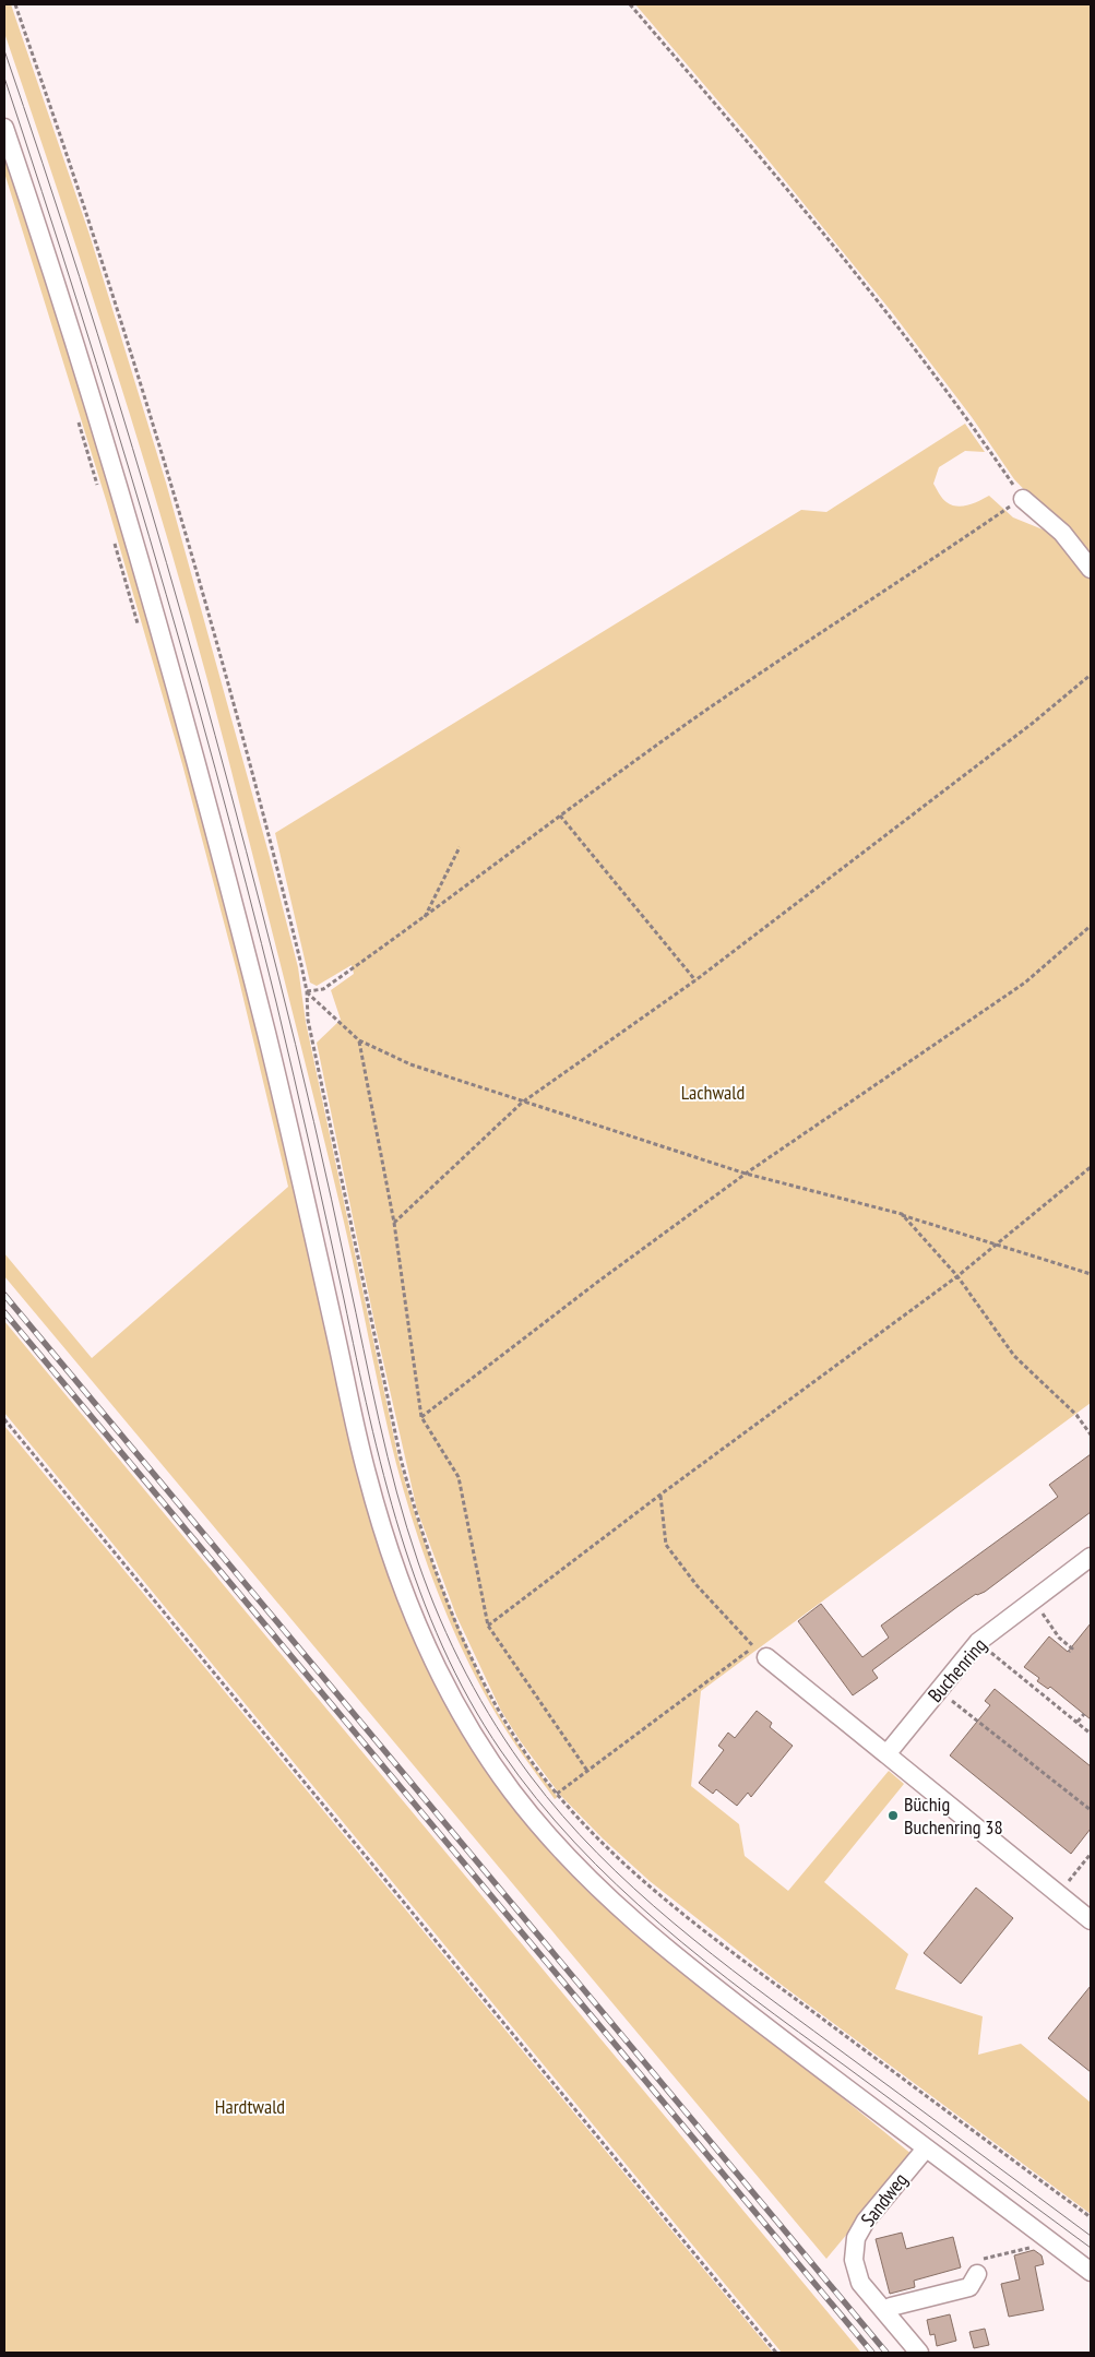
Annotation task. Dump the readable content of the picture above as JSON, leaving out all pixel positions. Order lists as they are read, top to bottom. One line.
{"streets":{"street":["Buchenring","Sandweg"]},"parks":["Lachwald","Hardtwald"],"places":["Büchig Buchenring 38"]}
